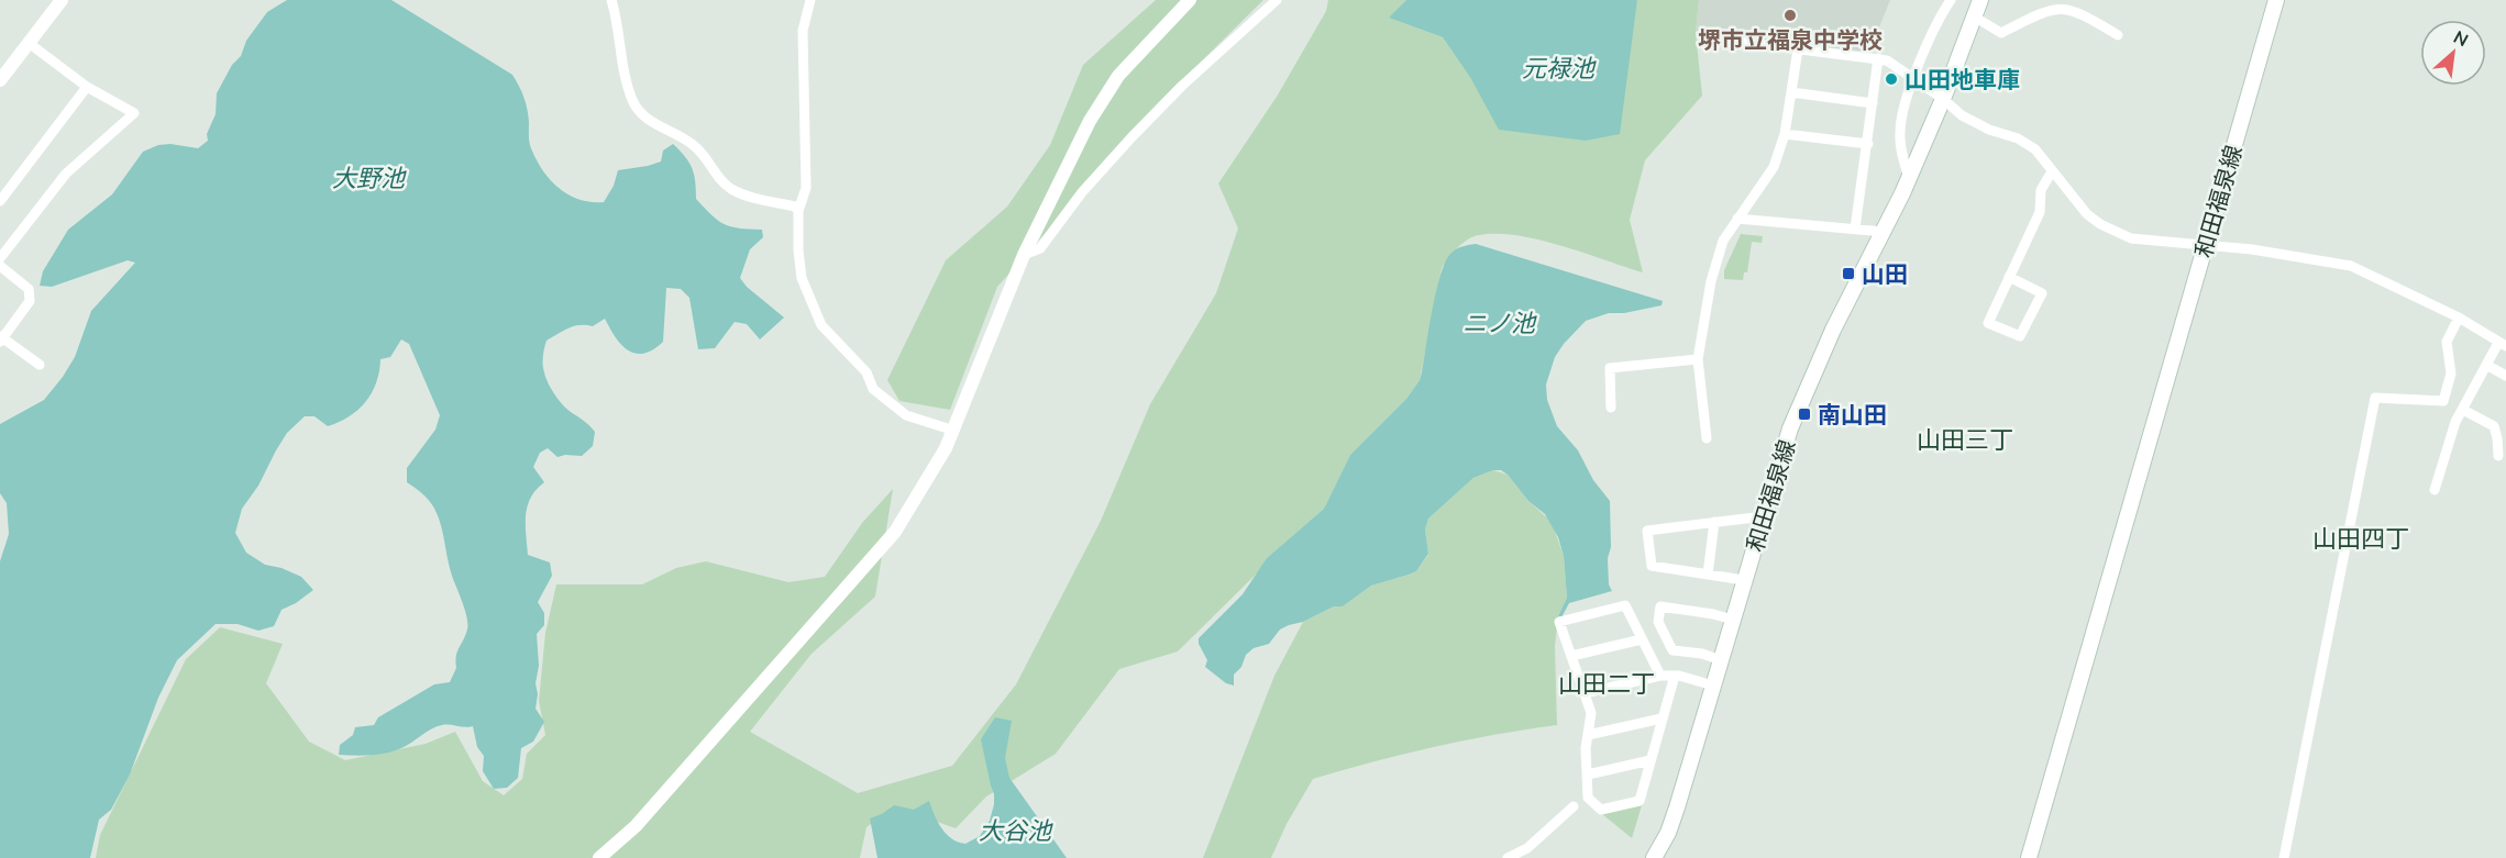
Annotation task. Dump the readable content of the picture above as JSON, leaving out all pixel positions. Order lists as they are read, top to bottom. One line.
{"streets":{"main road":["和田福泉線"]},"districts":["山田三丁","山田四丁","山田二丁"],"water":["元禄池","大野池","ニノ池","大谷池"],"places":{"other":["堺市立福泉中学校","山田地車庫"],"transit":["山田","南山田"]},"north":"top right"}
